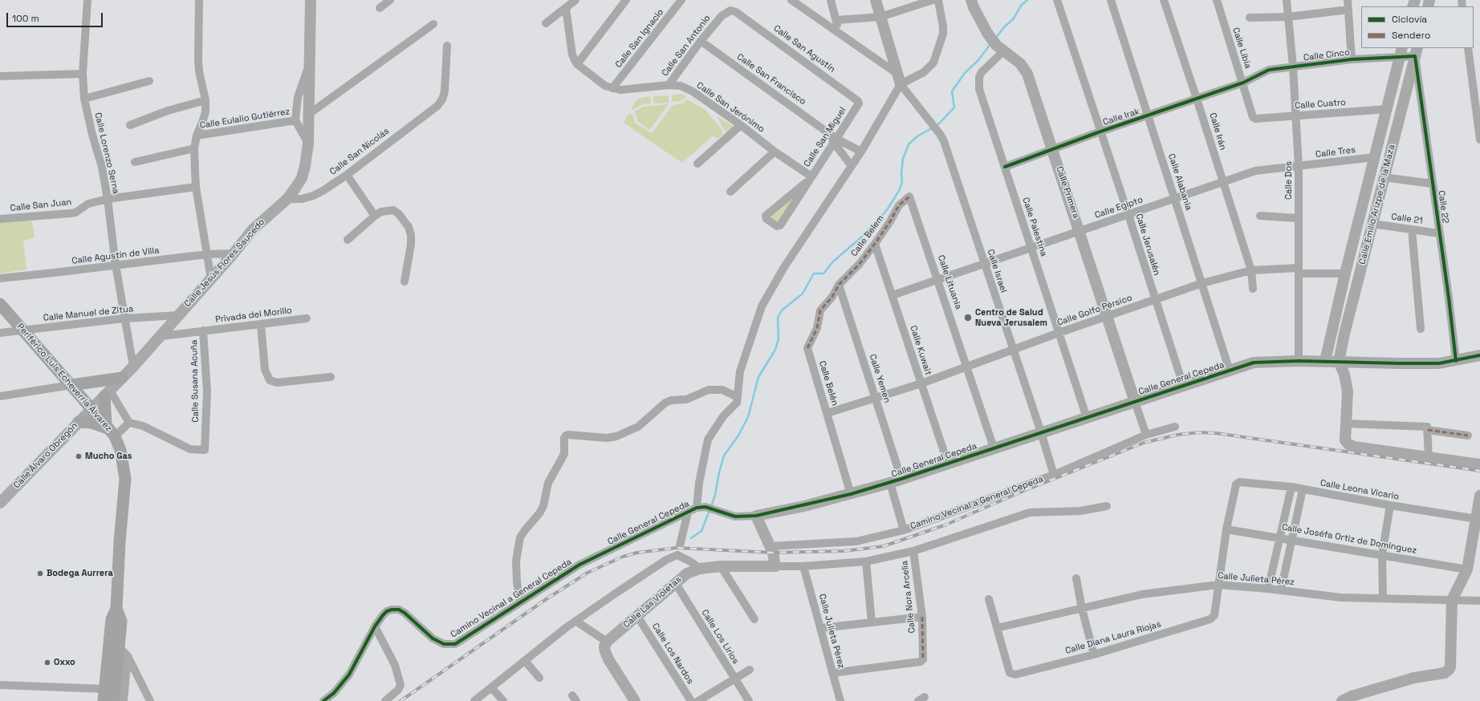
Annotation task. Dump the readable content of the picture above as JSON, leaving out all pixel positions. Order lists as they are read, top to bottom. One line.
{"streets":{"main road":["Periférico Luis Echeverría Álvarez"],"street":["Calle San Ignacio","Calle San Antonio","Calle Libia","Calle San Agustín","Calle Cinco","Calle San Francisco","Calle Cuatro","Calle San Jerónimo","Calle Irak","Calle Eulalio Gutiérrez","Calle Irán","Calle San Miguel","Calle San Nicolás","Calle Tres","Calle Lorenzo Serna","Calle Dos","Calle Alabania","Calle Primera","Calle Emilio Arizpe de la Maza","Calle San Juan","Calle 22","Calle Egipto","Calle 21","Calle Palestina","Calle Belem","Calle Jerusalén","Calle Agustín de Villa","Calle Jesús Flores Saucedo","Calle Israel","Calle Lituania","Calle Golfo Pérsico","Calle Manuel de Zitua","Privada del Morillo","Calle Kuwait","Calle Yemen","Calle General Cepeda","Calle Susana Acuña","Calle Belén","Calle Álvaro Obregón","Calle Leona Vicario","Camino Vecinal a General Cepeda","Calle Joséfa Ortiz de Domínguez","Calle Julieta Pérez","Calle Nora Arcelia","Calle Las Violetas","Calle Los Lirios","Calle Diana Laura Riojas","Calle Los Nardos"]},"crossings":[["Calle San Ignacio","Calle San Jerónimo"],["Calle San Antonio","Calle San Agustín"],["Calle San Antonio","Calle San Francisco"],["Calle San Antonio","Calle San Jerónimo"],["Calle Libia","Calle Cinco"],["Calle Libia","Calle Cuatro"],["Calle Libia","Calle Irak"],["Calle San Agustín","Calle San Miguel"],["Calle Cinco","Calle Irak"],["Calle Cinco","Calle Dos"],["Calle Cinco","Calle Emilio Arizpe de la Maza"],["Calle Cinco","Calle 22"],["Calle San Francisco","Calle San Miguel"],["Calle Cuatro","Calle Dos"],["Calle Cuatro","Calle Emilio Arizpe de la Maza"],["Calle San Jerónimo","Calle San Miguel"],["Calle Irak","Calle Irán"],["Calle Irak","Calle Alabania"],["Calle Irak","Calle Primera"],["Calle Irak","Calle Palestina"],["Calle Irak","Calle Jerusalén"],["Calle Eulalio Gutiérrez","Calle San Juan"],["Calle Eulalio Gutiérrez","Calle Agustín de Villa"],["Calle Eulalio Gutiérrez","Calle Jesús Flores Saucedo"],["Calle Irán","Calle Egipto"],["Calle Irán","Calle Golfo Pérsico"],["Calle San Nicolás","Calle Jesús Flores Saucedo"],["Calle Tres","Calle Dos"],["Calle Tres","Calle Emilio Arizpe de la Maza"],["Calle Tres","Calle Egipto"],["Calle Lorenzo Serna","Calle San Juan"],["Calle Lorenzo Serna","Calle Agustín de Villa"],["Calle Lorenzo Serna","Calle Jesús Flores Saucedo"],["Calle Lorenzo Serna","Calle Manuel de Zitua"],["Calle Dos","Calle Egipto"],["Calle Dos","Calle Golfo Pérsico"],["Calle Dos","Calle General Cepeda"],["Calle Alabania","Calle Egipto"],["Calle Alabania","Calle Golfo Pérsico"],["Calle Alabania","Calle General Cepeda"],["Calle Primera","Calle Egipto"],["Calle Primera","Calle Palestina"],["Calle Primera","Calle Golfo Pérsico"],["Calle Primera","Calle General Cepeda"],["Calle Emilio Arizpe de la Maza","Calle 22"],["Calle Emilio Arizpe de la Maza","Calle 21"],["Calle Emilio Arizpe de la Maza","Calle Golfo Pérsico"],["Calle 22","Calle 21"],["Calle Egipto","Calle Palestina"],["Calle Egipto","Calle Jerusalén"],["Calle Egipto","Calle Israel"],["Calle Egipto","Calle Lituania"],["Calle Egipto","Calle Kuwait"],["Calle Palestina","Calle Golfo Pérsico"],["Calle Palestina","Calle General Cepeda"],["Calle Belem","Calle Lituania"],["Calle Belem","Calle Kuwait"],["Calle Belem","Calle Yemen"],["Calle Belem","Calle Belén"],["Calle Jerusalén","Calle Golfo Pérsico"],["Calle Jerusalén","Calle General Cepeda"],["Calle Agustín de Villa","Calle Jesús Flores Saucedo"],["Calle Jesús Flores Saucedo","Calle Manuel de Zitua"],["Calle Jesús Flores Saucedo","Privada del Morillo"],["Calle Jesús Flores Saucedo","Periférico Luis Echeverría Álvarez"],["Calle Jesús Flores Saucedo","Calle Álvaro Obregón"],["Calle Israel","Calle Golfo Pérsico"],["Calle Israel","Calle General Cepeda"],["Calle Israel","Camino Vecinal a General Cepeda"],["Calle Lituania","Calle Golfo Pérsico"],["Calle Lituania","Calle General Cepeda"],["Calle Golfo Pérsico","Calle Kuwait"],["Calle Golfo Pérsico","Calle Yemen"],["Calle Golfo Pérsico","Calle Belén"],["Calle Manuel de Zitua","Periférico Luis Echeverría Álvarez"],["Privada del Morillo","Calle Susana Acuña"],["Calle Kuwait","Calle General Cepeda"],["Periférico Luis Echeverría Álvarez","Calle Álvaro Obregón"],["Calle Yemen","Calle General Cepeda"],["Calle Yemen","Calle Belén"],["Calle General Cepeda","Calle Belén"],["Calle General Cepeda","Camino Vecinal a General Cepeda"],["Calle Leona Vicario","Calle Joséfa Ortiz de Domínguez"],["Calle Julieta Pérez","Calle Nora Arcelia"],["Calle Julieta Pérez","Calle Diana Laura Riojas"],["Calle Las Violetas","Calle Los Lirios"],["Calle Las Violetas","Calle Los Nardos"]],"places":["Centro de Salud Nueva Jerusalem","Mucho Gas","Bodega Aurrera","Oxxo"],"legend":["Ciclovía","Sendero"],"scale_bar":"100 m"}
